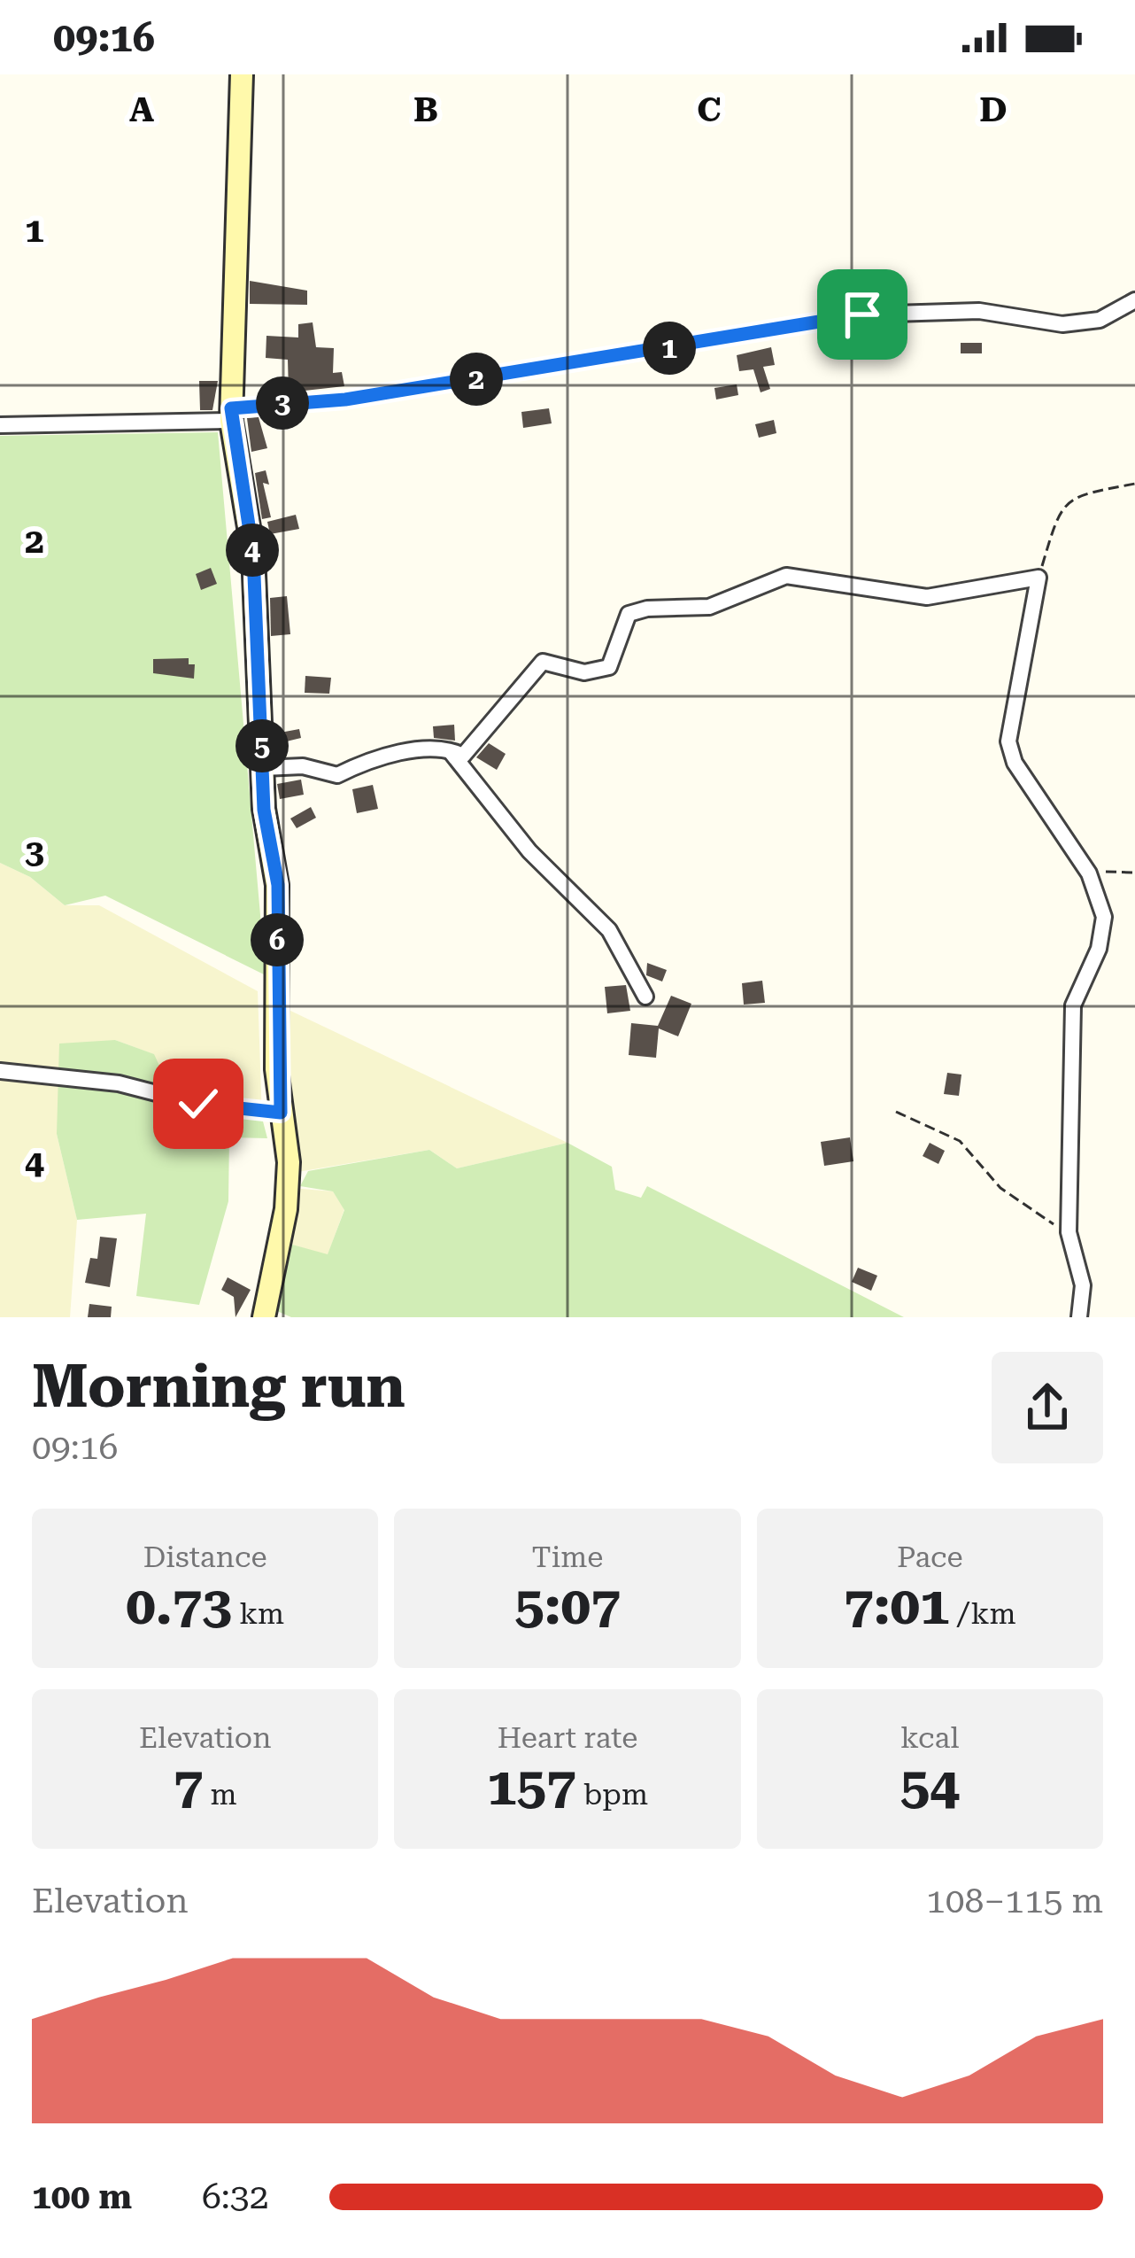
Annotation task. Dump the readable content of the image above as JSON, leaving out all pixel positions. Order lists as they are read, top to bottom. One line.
{"page":{"status":"09:16","pins":["1","2","3","4","5","6"],"heading":["Morning run","09:16"],"stats":[["Distance","0.73 km"],["Time","5:07"],["Pace","7:01 /km"],["Elevation","7 m"],["Heart rate","157 bpm"],["kcal","54"]],"chart":["Elevation","108–115 m"],"list":[{"name":"100 m","note":"6:32"}]},"grid":{"columns":["A","B","C","D"],"rows":["1","2","3","4"]}}
